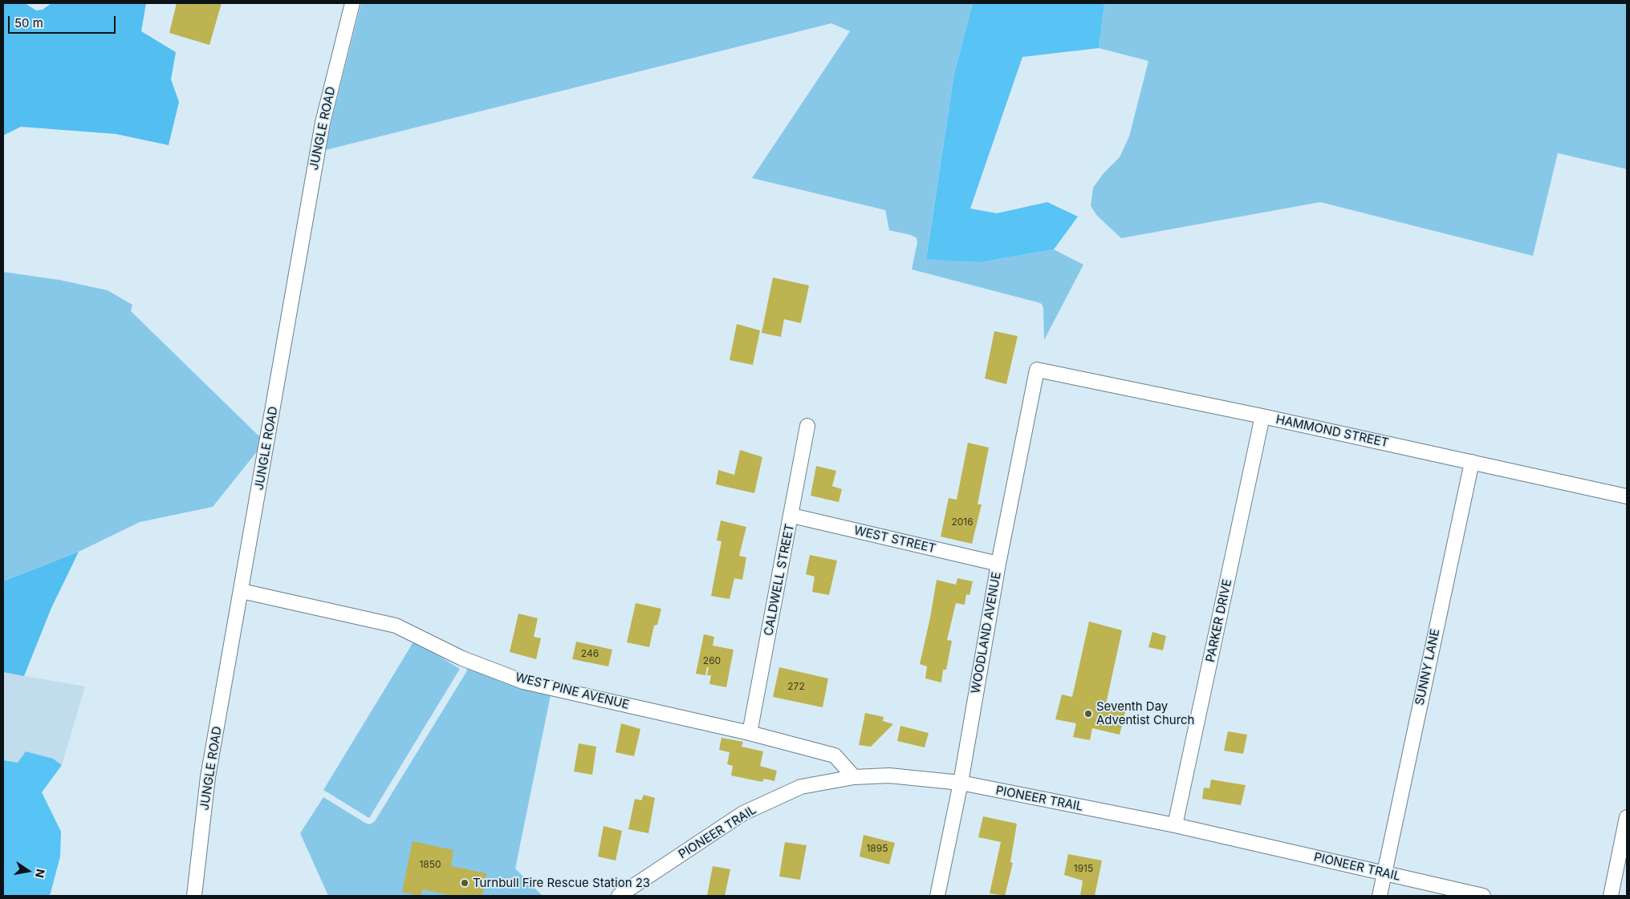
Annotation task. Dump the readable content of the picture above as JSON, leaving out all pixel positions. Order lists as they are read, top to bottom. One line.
{"streets":{"street":["JUNGLE ROAD","HAMMOND STREET","WEST STREET","CALDWELL STREET","PARKER DRIVE","WOODLAND AVENUE","SUNNY LANE","WEST PINE AVENUE","PIONEER TRAIL"]},"crossings":[["JUNGLE ROAD","WEST PINE AVENUE"],["HAMMOND STREET","PARKER DRIVE"],["HAMMOND STREET","WOODLAND AVENUE"],["HAMMOND STREET","SUNNY LANE"],["WEST STREET","CALDWELL STREET"],["WEST STREET","WOODLAND AVENUE"],["CALDWELL STREET","WEST PINE AVENUE"],["PARKER DRIVE","PIONEER TRAIL"],["WOODLAND AVENUE","PIONEER TRAIL"],["SUNNY LANE","PIONEER TRAIL"],["WEST PINE AVENUE","PIONEER TRAIL"]],"places":["Seventh Day Adventist Church","Turnbull Fire Rescue Station 23"],"house_numbers":["2016","246","260","272","1895","1850","1915"],"scale_bar":"50 m","north":"right"}
